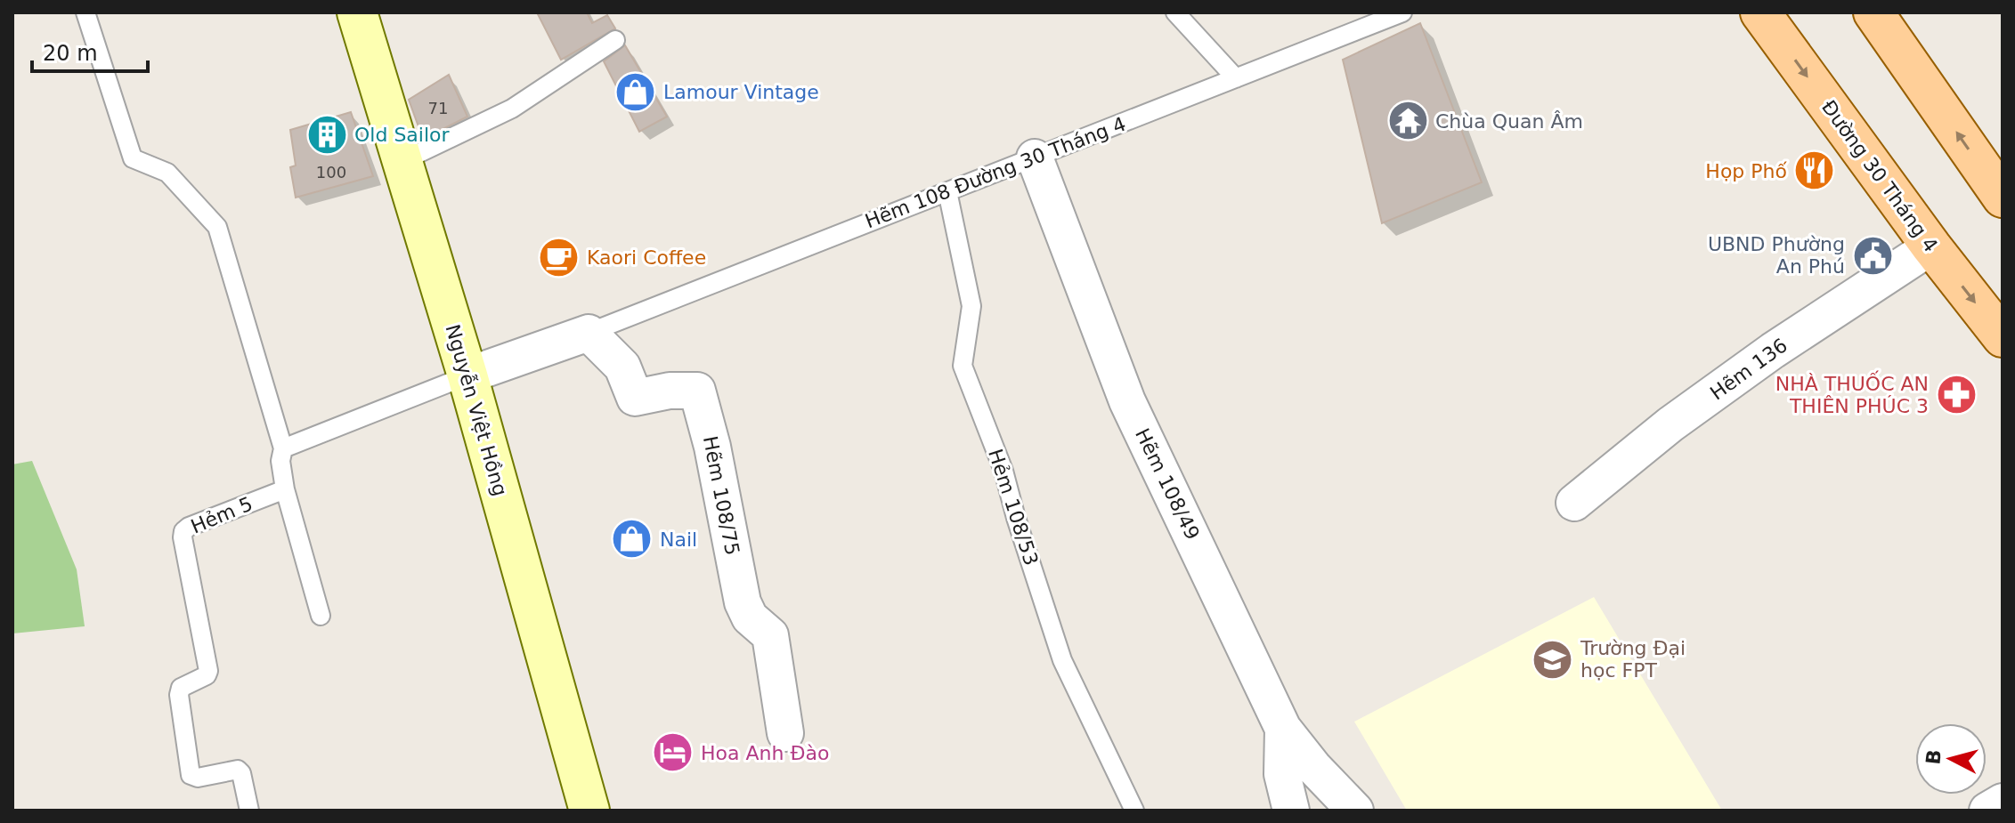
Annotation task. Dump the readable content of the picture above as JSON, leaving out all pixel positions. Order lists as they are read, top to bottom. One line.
{"streets":{"main road":["Đường 30 Tháng 4"],"street":["Hẽm 136","Nguyễn Việt Hồng","Hẽm 108/49","Hẽm 108/75"],"lane":["Hẽm 108 Đường 30 Tháng 4","Hẻm 108/53","Hẻm 5"]},"crossings":[["Hẽm 108 Đường 30 Tháng 4","Hẽm 108/49"],["Hẽm 108 Đường 30 Tháng 4","Hẽm 108/75"],["Hẽm 108 Đường 30 Tháng 4","Hẻm 108/53"],["Đường 30 Tháng 4","Hẽm 136"]],"places":{"shop":["Lamour Vintage","Nail"],"temple":["Chùa Quan Âm"],"building":["Old Sailor"],"restaurant":["Họp Phố"],"public building":["UBND Phường An Phú"],"cafe":["Kaori Coffee"],"pharmacy":["NHÀ THUỐC AN THIÊN PHÚC 3"],"school or university":["Trường Đại học FPT"],"hotel":["Hoa Anh Đào"]},"house_numbers":["71","100"],"scale_bar":"20 m","north":"left"}
